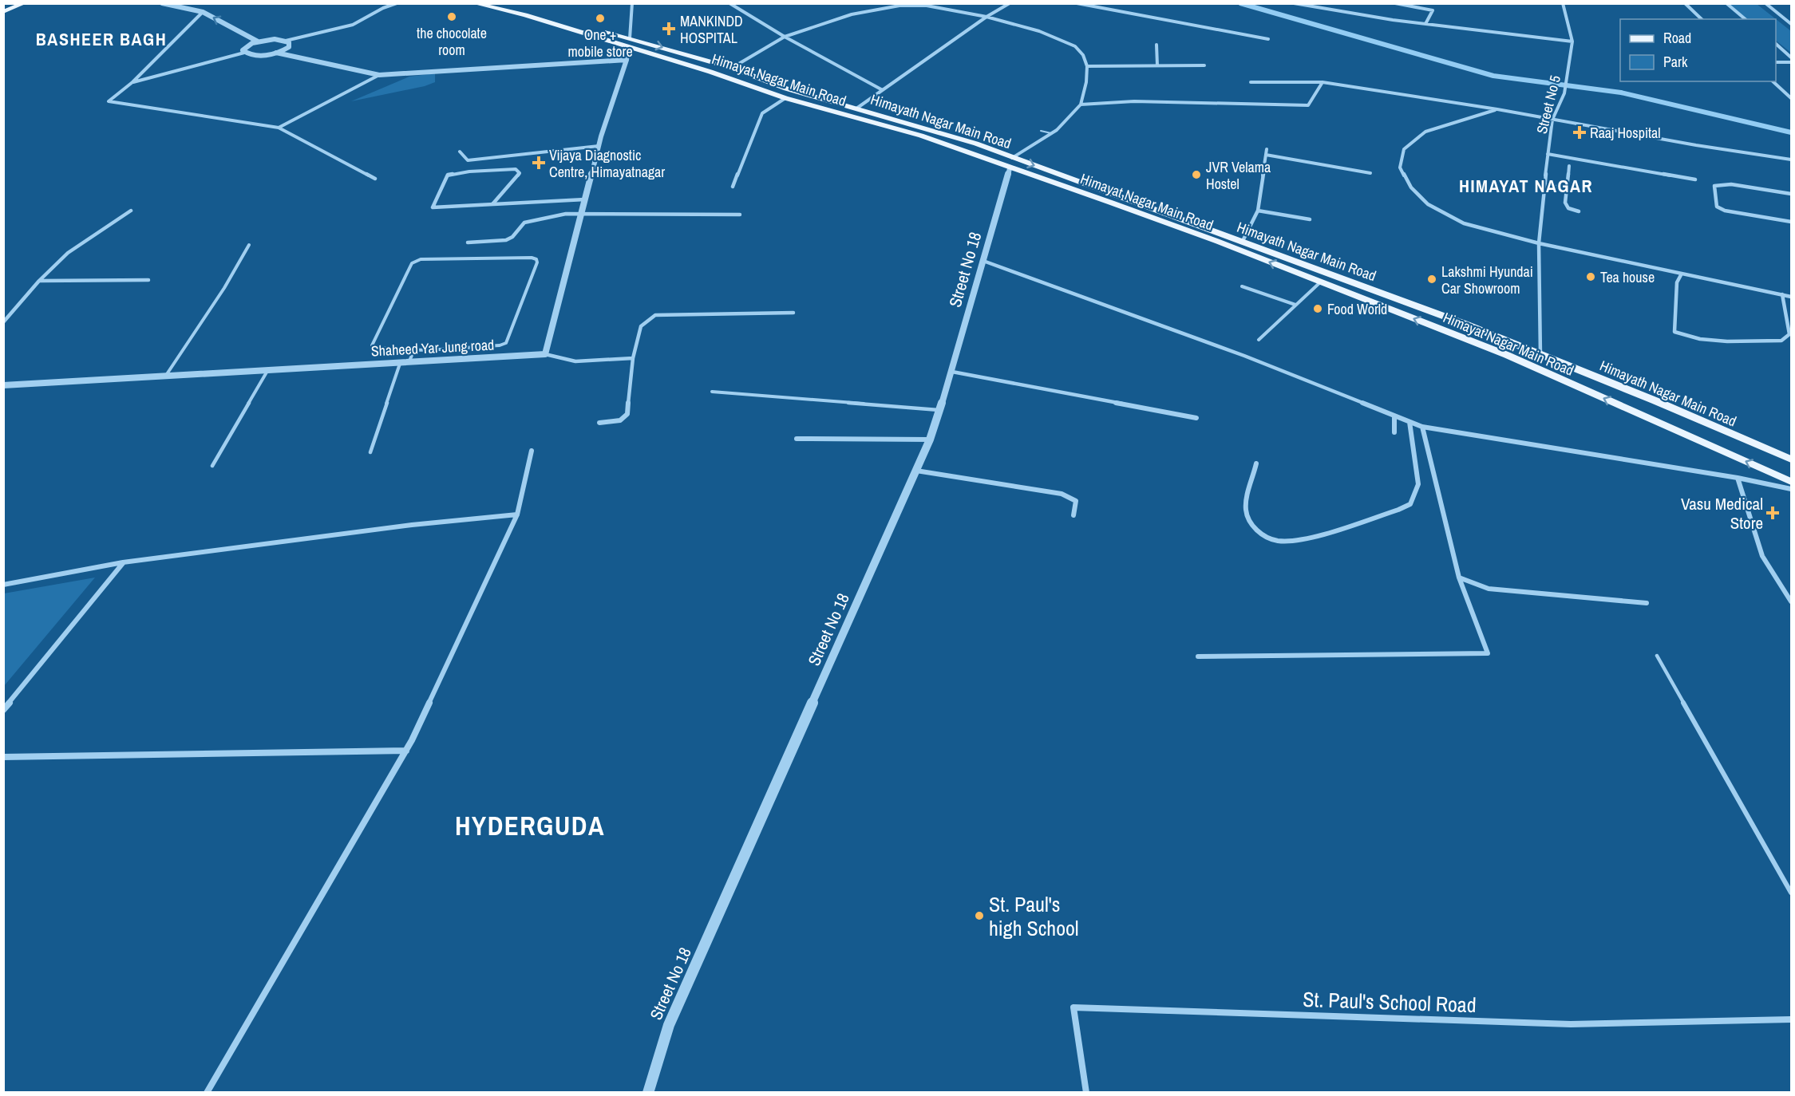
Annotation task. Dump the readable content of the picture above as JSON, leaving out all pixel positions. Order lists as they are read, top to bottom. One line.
{"streets":{"main road":["Himayat Nagar Main Road","Himayath Nagar Main Road"],"street":["Street No 5","Street No 18","Shaheed Yar Jung road","St. Paul's School Road"]},"crossings":[["Himayat Nagar Main Road","Himayath Nagar Main Road"],["Himayat Nagar Main Road","Street No 18"],["Street No 5","Himayath Nagar Main Road"]],"one_way":["Himayat Nagar Main Road"],"districts":["BASHEER BAGH","HIMAYAT NAGAR","HYDERGUDA"],"places":{"other":["the chocolate room","One + mobile store","JVR Velama Hostel","Tea house","Lakshmi Hyundai Car Showroom","Food World","St. Paul's high School"],"health":["MANKINDD HOSPITAL","Raaj Hospital","Vijaya Diagnostic Centre, Himayatnagar","Vasu Medical Store"]},"legend":["Road","Park"]}
